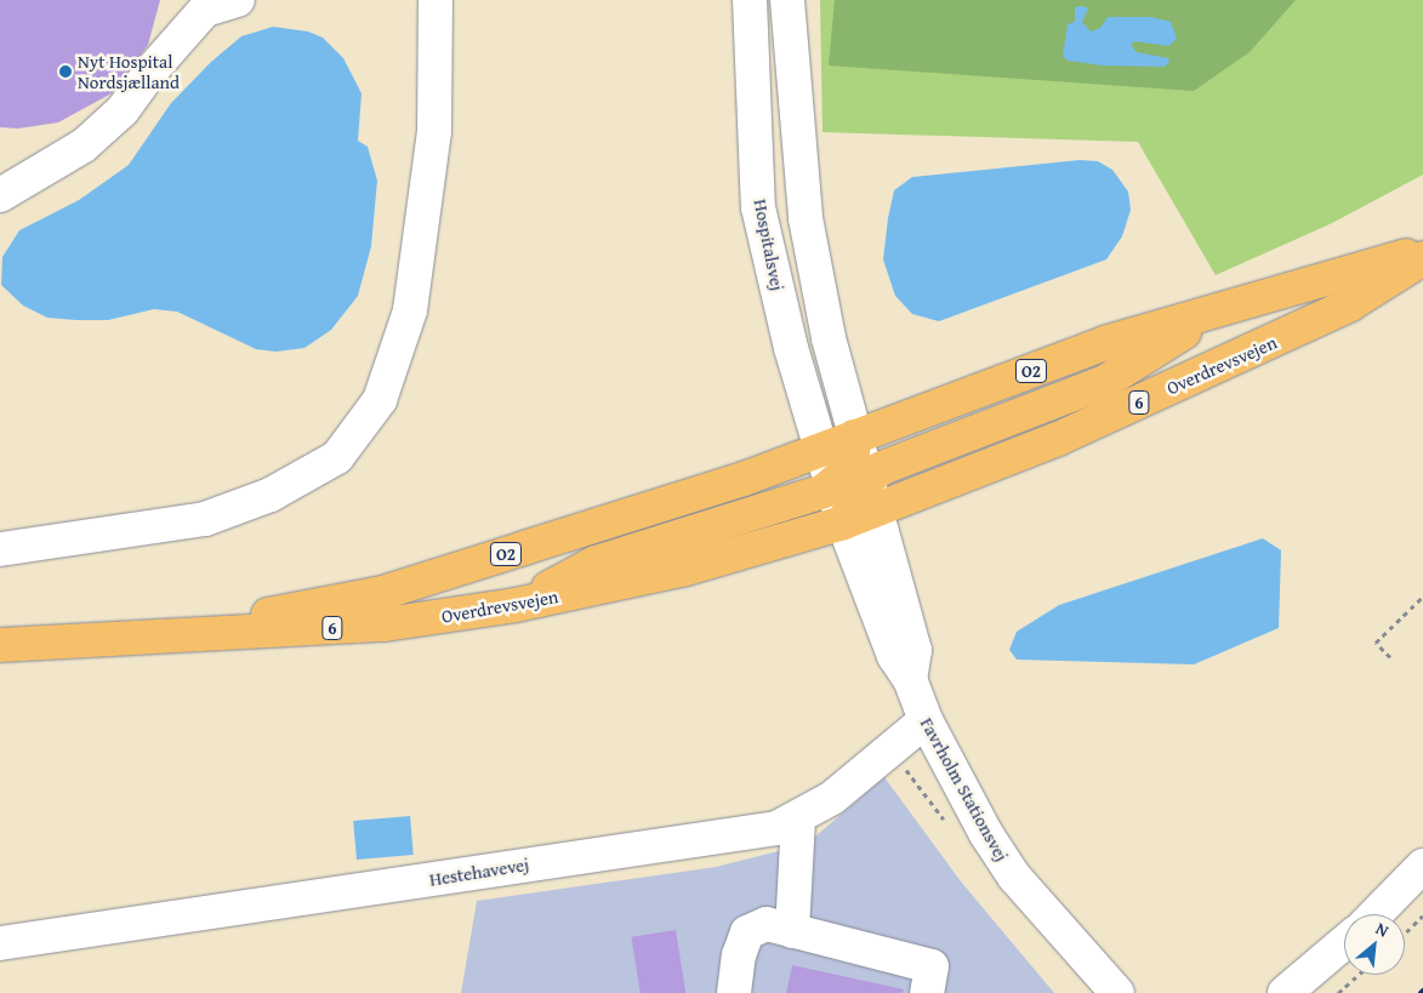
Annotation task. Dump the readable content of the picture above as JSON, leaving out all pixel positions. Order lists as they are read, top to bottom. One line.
{"streets":{"main road":["Overdrevsvejen","O2","6"],"street":["Hospitalsvej","Favrholm Stationsvej","Hestehavevej"]},"crossings":[["Hospitalsvej","Overdrevsvejen"],["Overdrevsvejen","Favrholm Stationsvej"],["Favrholm Stationsvej","Hestehavevej"]],"places":["Nyt Hospital Nordsjælland"],"north":"top right"}
